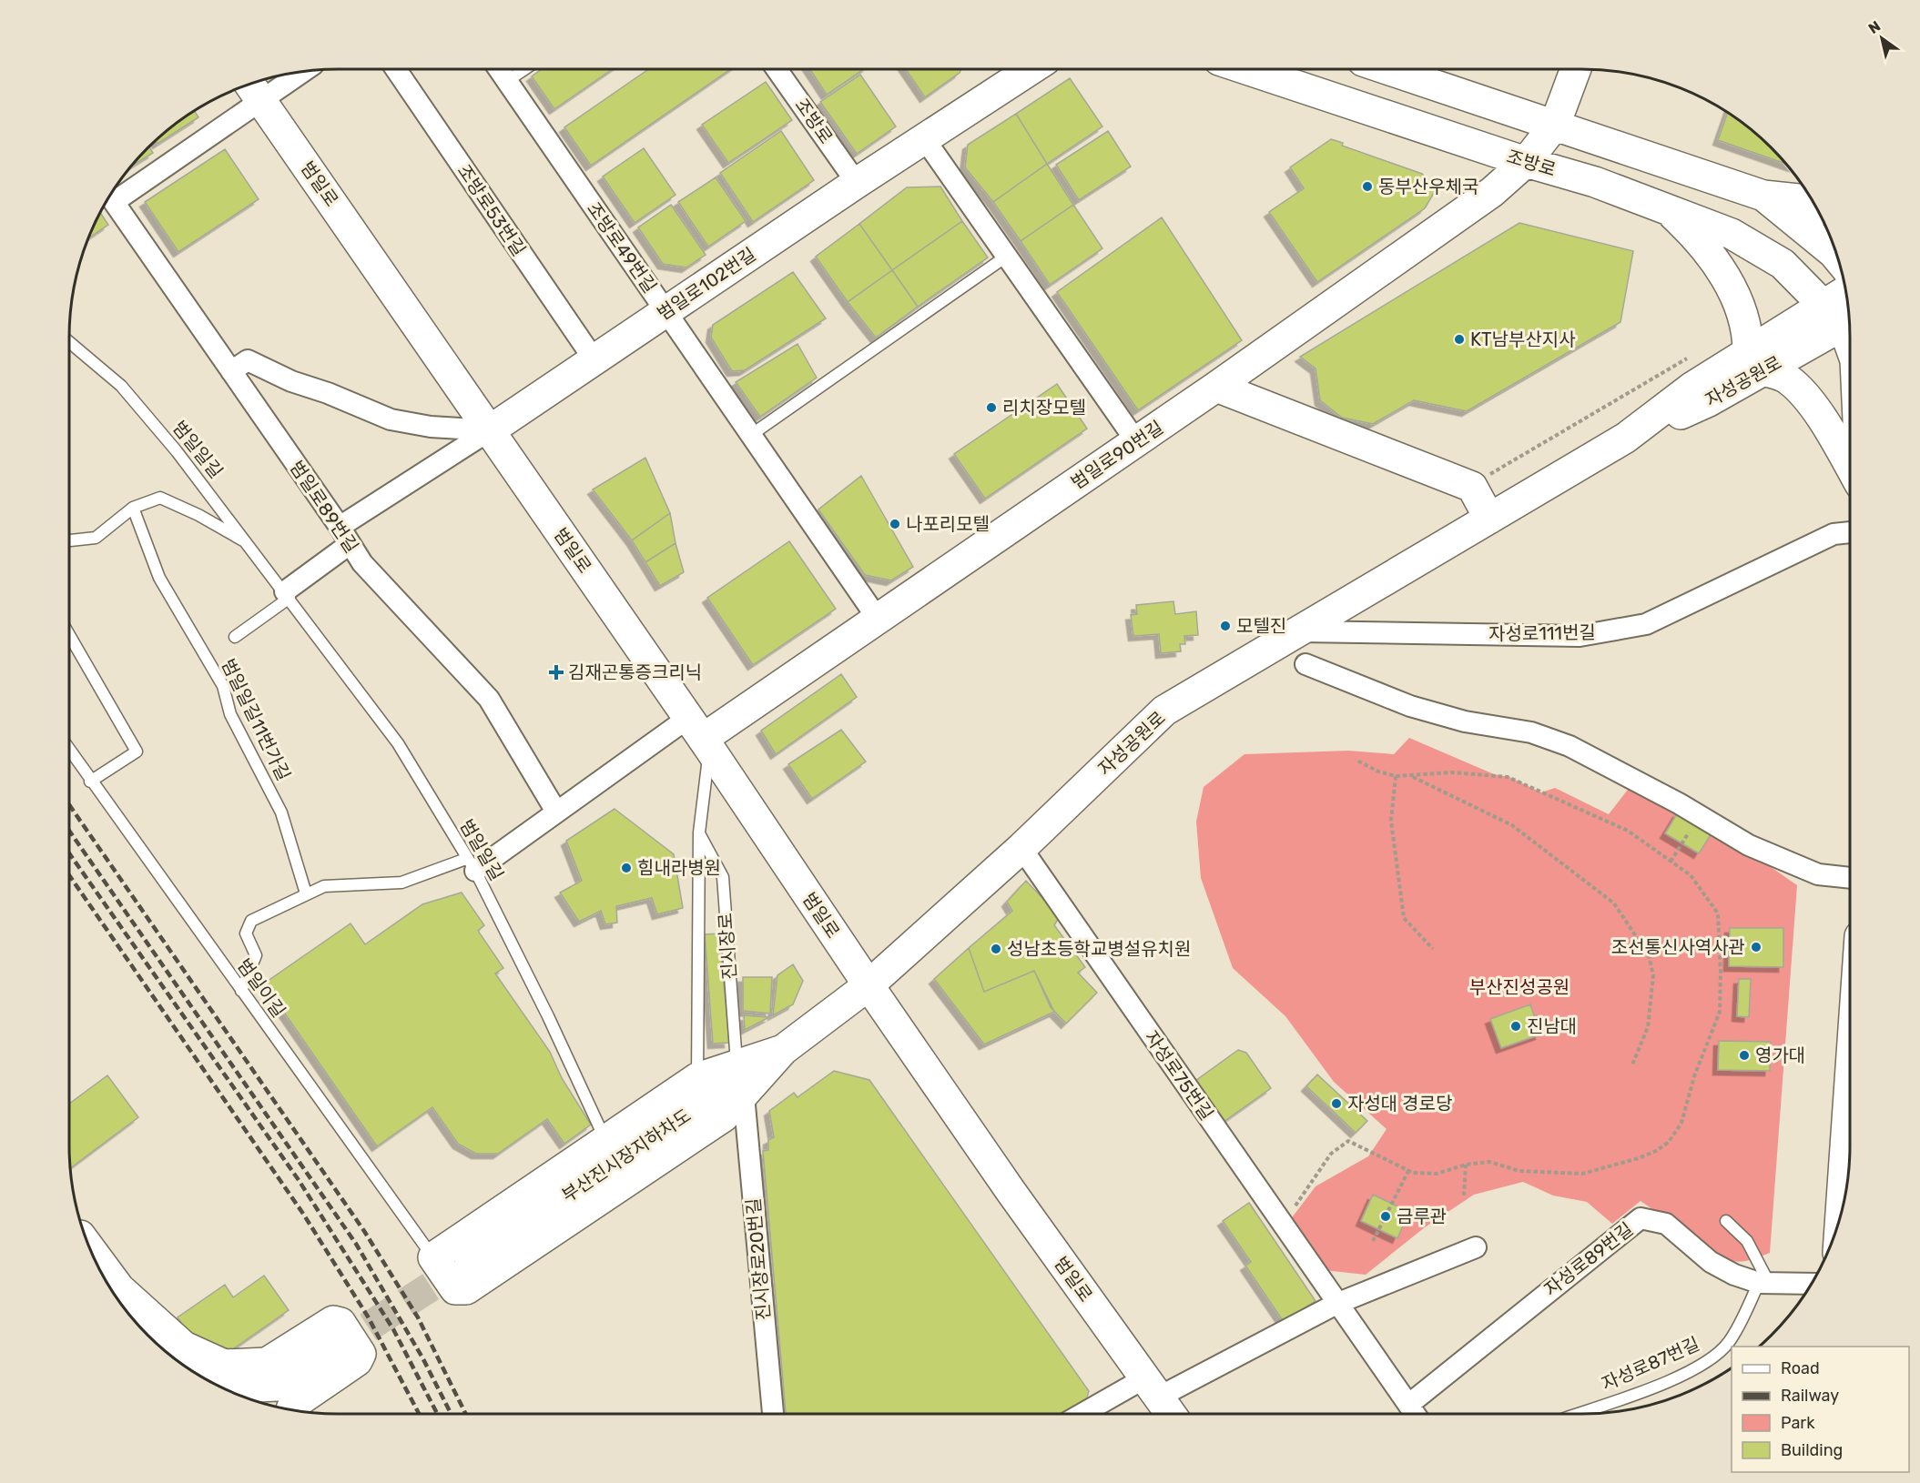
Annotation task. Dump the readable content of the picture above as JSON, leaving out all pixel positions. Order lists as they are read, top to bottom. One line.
{"streets":{"main road":["조방로","범일로","범일로102번길","자성공원로","범일로90번길","부산진시장지하차도"],"street":["조방로53번길","조방로49번길","범일로89번길","자성로111번길","자성로75번길","진시장로20번길","자성로89번길"],"lane":["범일일길","범일일길11번가길","진시장로","범일이길","자성로87번길"]},"crossings":[["조방로","범일로102번길"],["조방로","자성공원로"],["조방로","범일로90번길"],["범일로","범일로102번길"],["범일로","자성공원로"],["범일로","범일로90번길"],["조방로53번길","범일로102번길"],["조방로49번길","범일로102번길"],["조방로49번길","범일로90번길"],["자성공원로","자성로111번길"],["자성공원로","자성로75번길"],["자성로75번길","자성로89번길"],["자성로89번길","자성로87번길"]],"parks":["부산진성공원"],"places":{"other":["동부산우체국","KT남부산지사","리치장모텔","나포리모텔","모텔진","힘내라병원","조선통신사역사관","성남초등학교병설유치원","진남대","영가대","자성대 경로당","금루관"],"health":["김재곤통증크리닉"]},"legend":["Road","Railway","Park","Building"],"north":"top left"}
